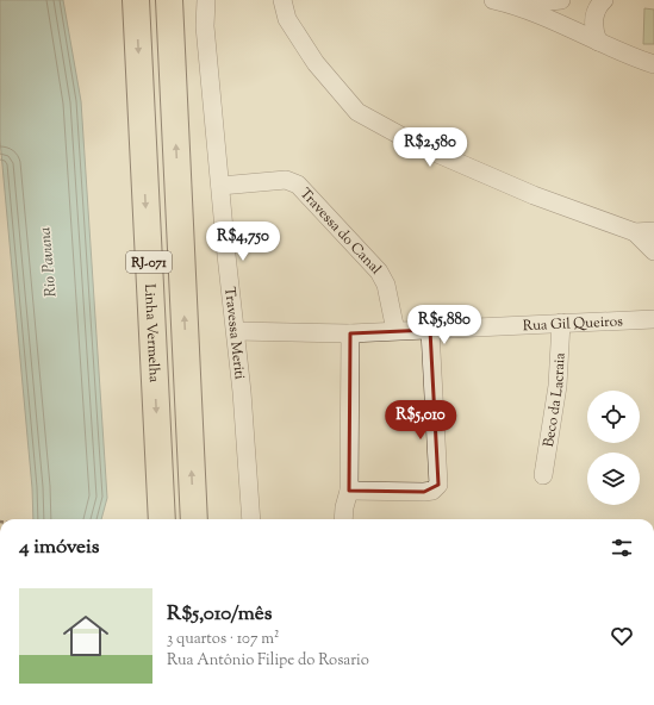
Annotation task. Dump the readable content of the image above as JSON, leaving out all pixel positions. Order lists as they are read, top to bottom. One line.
{"streets":{"highway":["RJ-071","Linha Vermelha"],"street":["Travessa do Canal","Rua Gil Queiros","Travessa Meriti","Beco da Lacraia"]},"crossings":[["Travessa do Canal","Travessa Meriti"],["Rua Gil Queiros","Travessa Meriti"],["Rua Gil Queiros","Beco da Lacraia"]],"water":["Rio Pavuna"],"page":{"price":["R$2,580","R$4,750","R$5,880","R$5,010"],"heading":"4 imóveis","list":[{"name":"R$5,010/mês","note":"3 quartos · 107 m² · Rua Antônio Filipe do Rosario"}]}}
